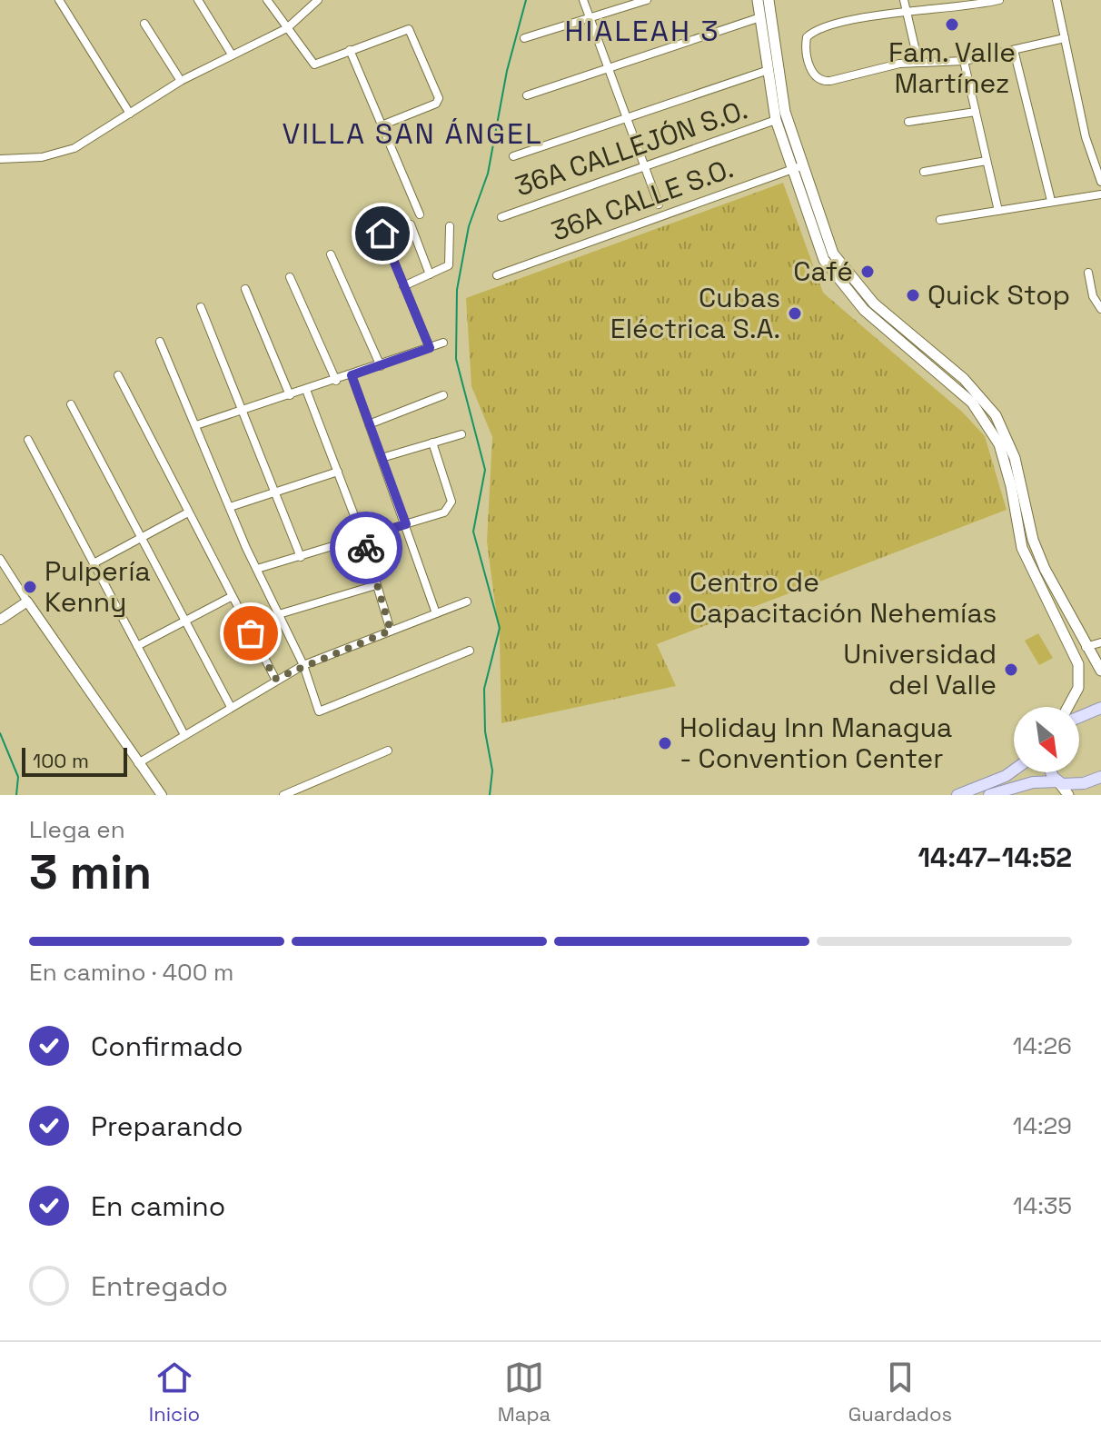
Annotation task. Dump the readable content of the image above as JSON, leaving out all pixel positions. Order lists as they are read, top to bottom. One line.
{"streets":{"street":["36A CALLEJÓN S.O.","36A CALLE S.O."]},"districts":["HIALEAH 3","VILLA SAN ÁNGEL"],"places":["Fam. Valle Martínez","Café","Quick Stop","Cubas Eléctrica S.A.","Pulpería Kenny","Centro de Capacitación Nehemías","Universidad del Valle","Holiday Inn Managua - Convention Center"],"scale_bar":"100 m","north":"bottom right","page":{"scale":"100 m","heading":["3 min","Llega en","14:47–14:52"],"bar":"En camino · 400 m","list":[["Confirmado","14:26"],["Preparando","14:29"],["En camino","14:35"],"Entregado"],"tabs":["Inicio","Mapa","Guardados"]}}
